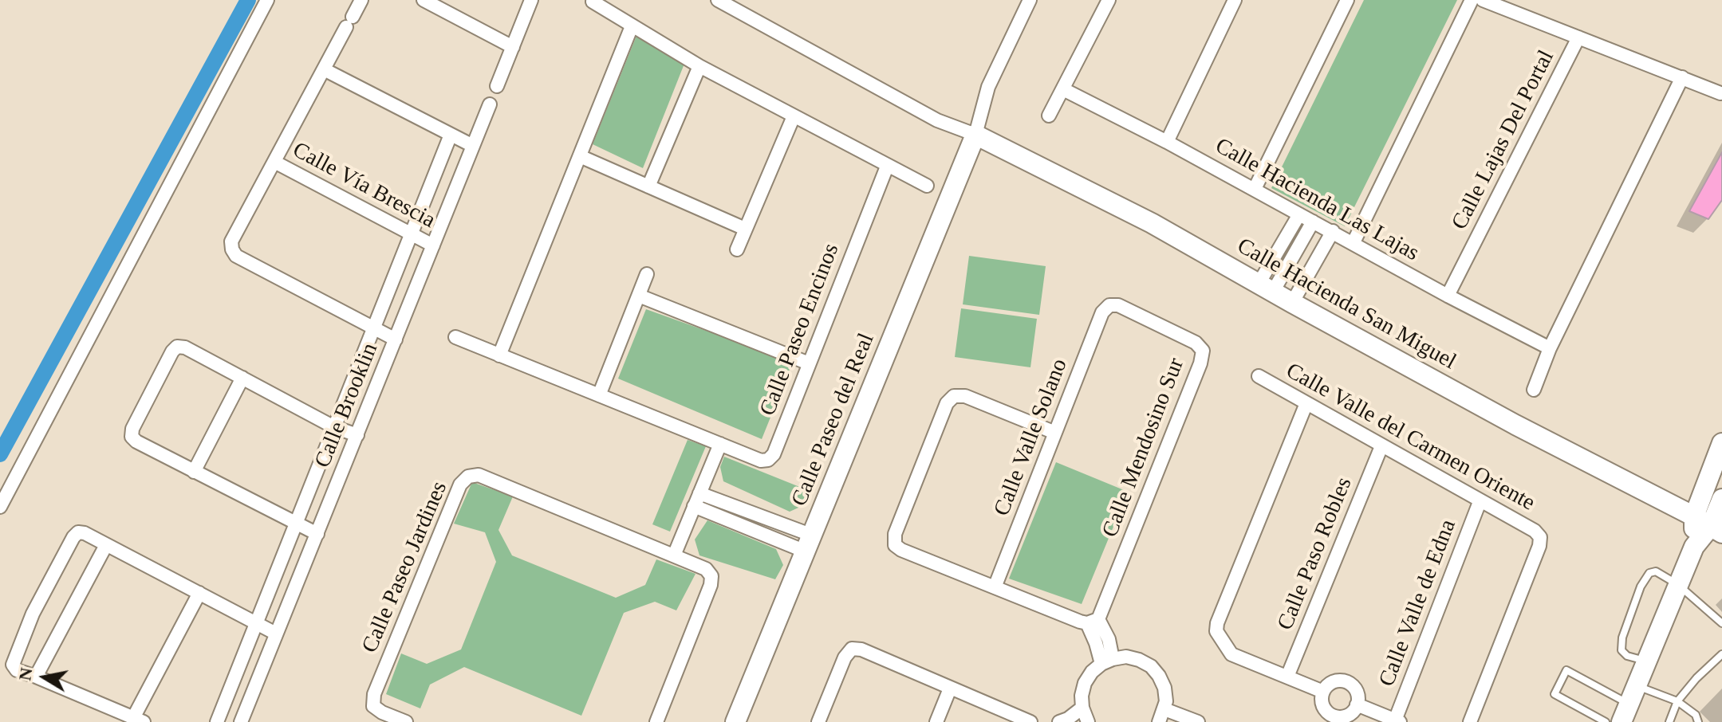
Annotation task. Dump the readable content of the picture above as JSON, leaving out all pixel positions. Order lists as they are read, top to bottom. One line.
{"streets":{"street":["Calle Lajas Del Portal","Calle Vía Brescia","Calle Hacienda Las Lajas","Calle Hacienda San Miguel","Calle Paseo Encinos","Calle Brooklin","Calle Paseo del Real","Calle Valle Solano","Calle Valle del Carmen Oriente","Calle Mendosino Sur","Calle Paso Robles","Calle Paseo Jardines","Calle Valle de Edna"]},"crossings":[["Calle Lajas Del Portal","Calle Hacienda Las Lajas"],["Calle Vía Brescia","Calle Brooklin"],["Calle Hacienda San Miguel","Calle Paseo del Real"],["Calle Valle Solano","Calle Mendosino Sur"],["Calle Valle del Carmen Oriente","Calle Paso Robles"],["Calle Valle del Carmen Oriente","Calle Valle de Edna"]],"north":"left"}
